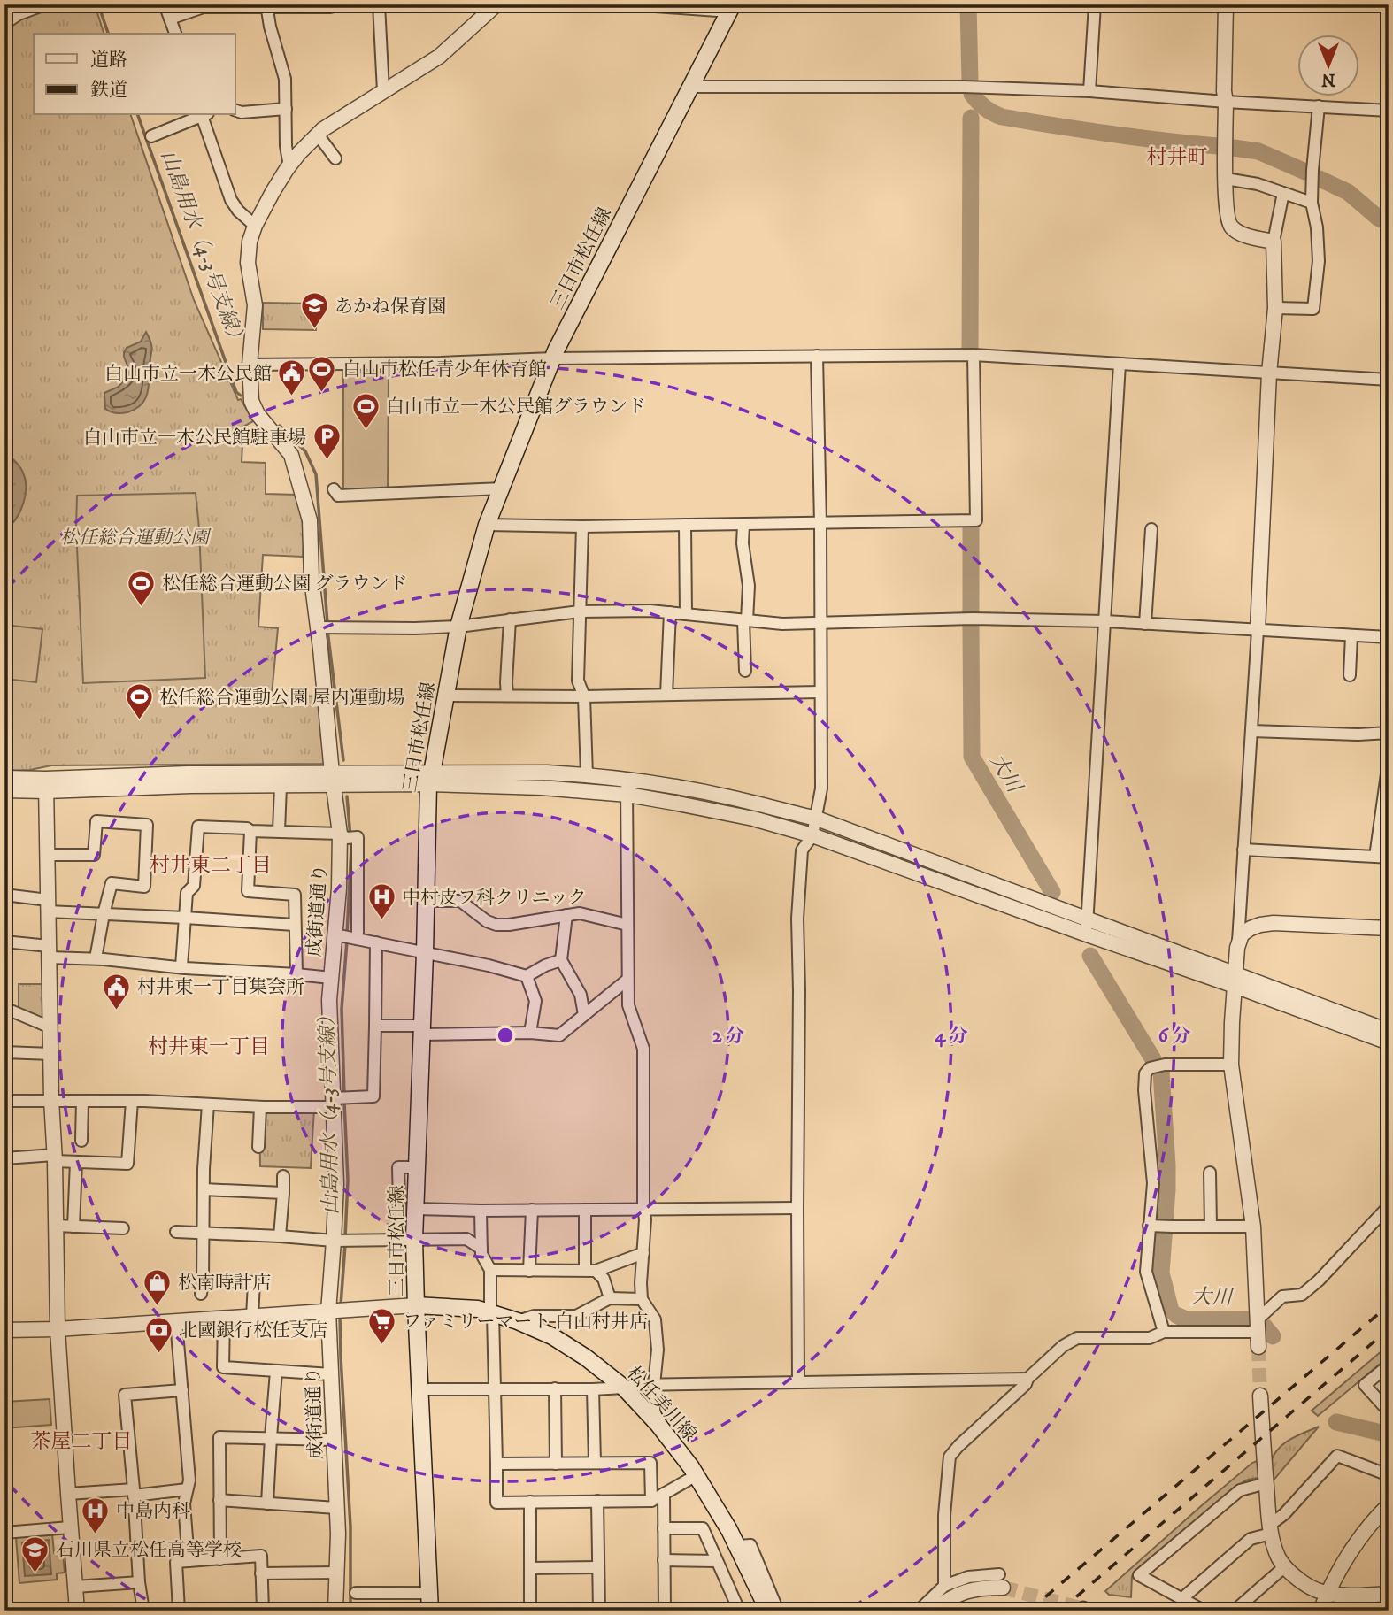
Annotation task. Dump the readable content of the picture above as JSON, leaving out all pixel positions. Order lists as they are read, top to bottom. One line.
{"streets":{"main road":["三日市松任線","松任美川線"],"street":["成街道通り"]},"crossings":[["三日市松任線","松任美川線"]],"districts":["村井町","村井東二丁目","村井東一丁目","茶屋二丁目"],"water":["山島用水（4-3号支線）","大川"],"parks":["松任総合運動公園"],"places":{"school or university":["あかね保育園","石川県立松任高等学校"],"sports":["白山市松任青少年体育館","白山市立一木公民館グラウンド","松任総合運動公園 グラウンド","松任総合運動公園 屋内運動場"],"public building":["白山市立一木公民館","村井東一丁目集会所"],"parking":["白山市立一木公民館駐車場"],"hospital":["中村皮フ科クリニック","中島内科"],"shop":["松南時計店"],"supermarket":["ファミリーマート 白山村井店"],"bank":["北國銀行松任支店"]},"legend":["道路","鉄道"],"north":"bottom","rings":["2 分","4 分","6 分"]}
